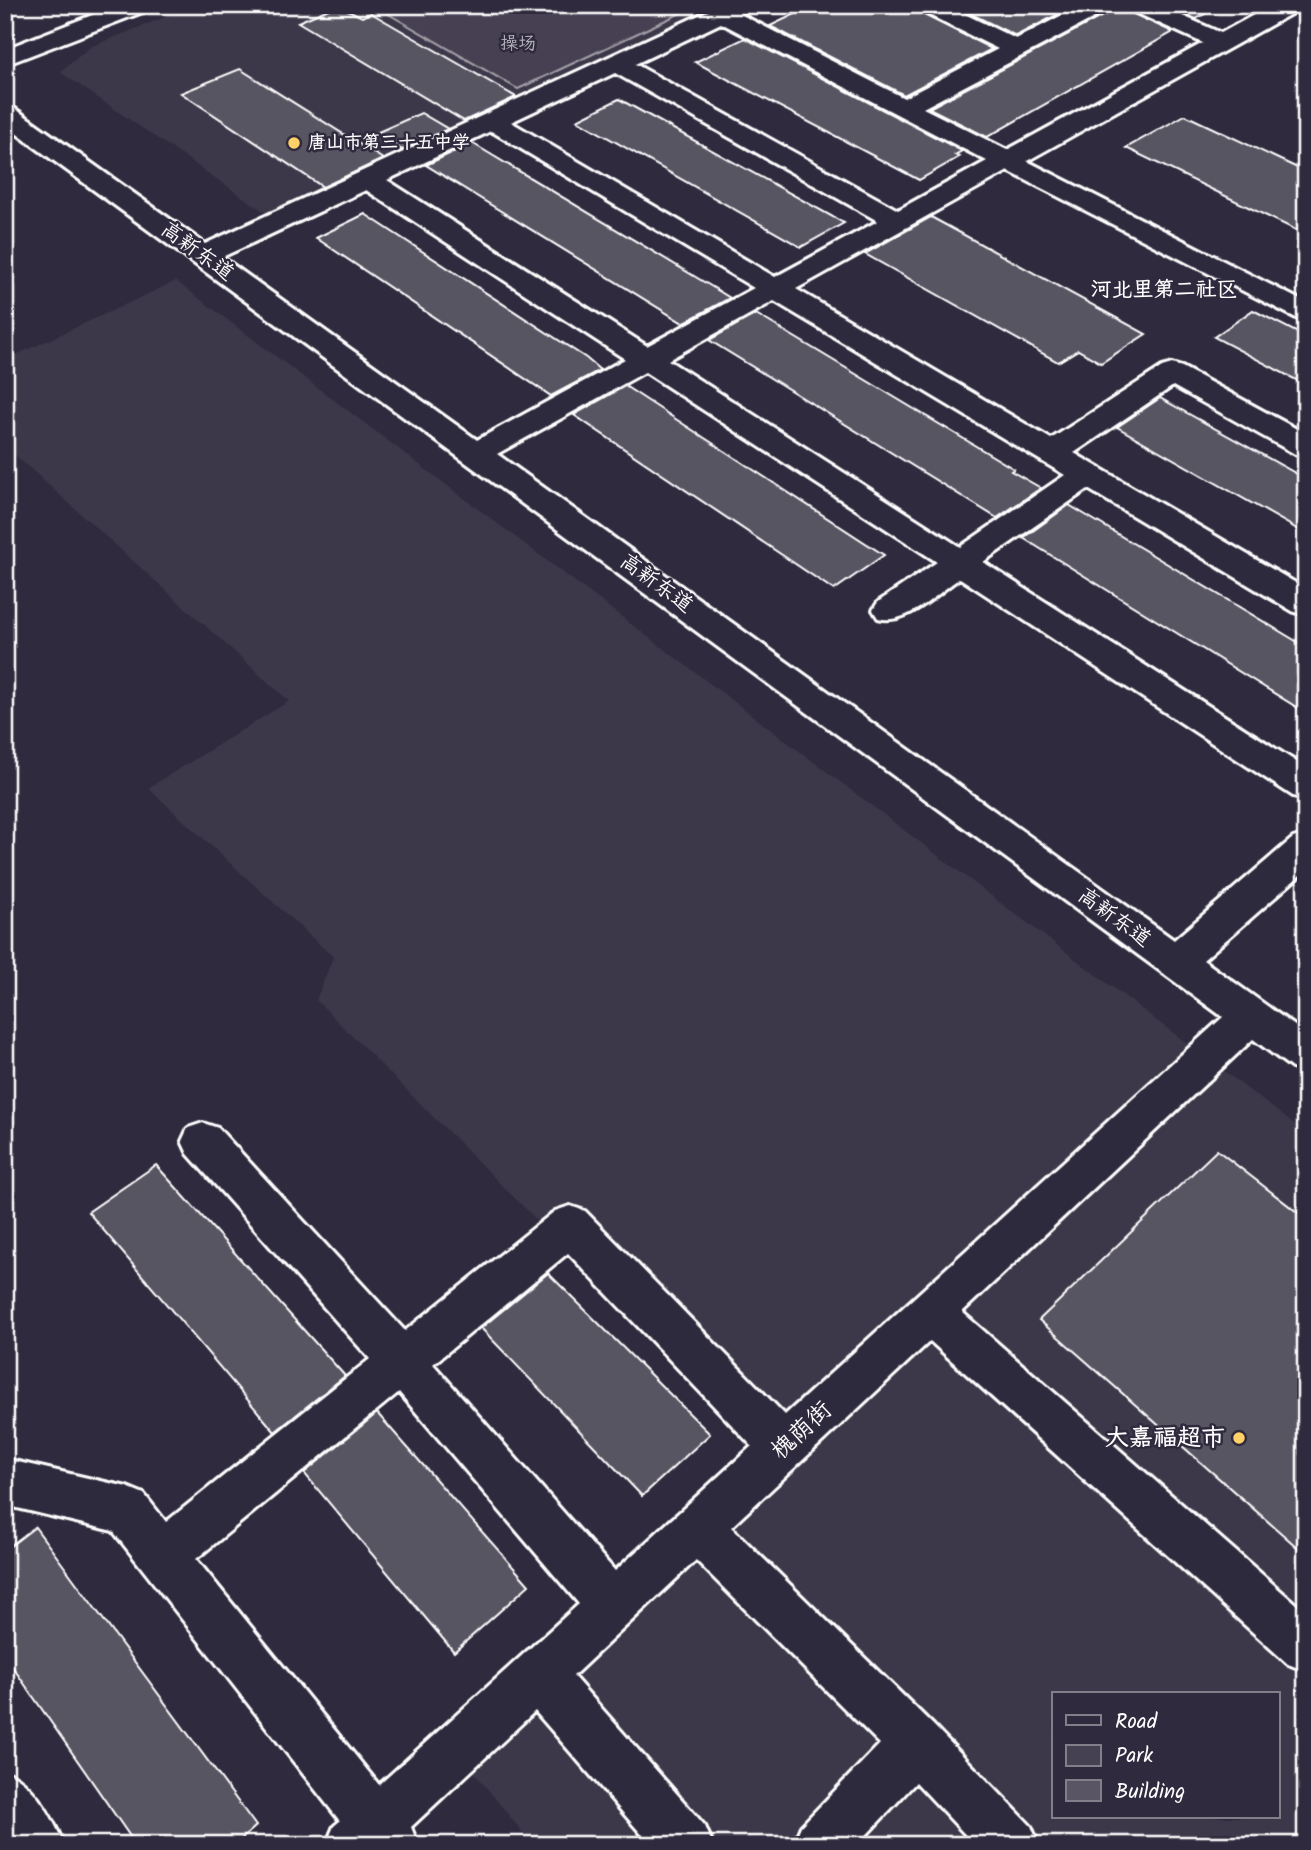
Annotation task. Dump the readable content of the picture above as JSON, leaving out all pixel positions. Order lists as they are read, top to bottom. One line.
{"streets":{"street":["高新东道","槐荫街"]},"crossings":[["高新东道","槐荫街"]],"districts":["河北里第二社区"],"parks":["操场"],"places":["唐山市第三十五中学","大嘉福超市"],"legend":["Road","Park","Building"]}
